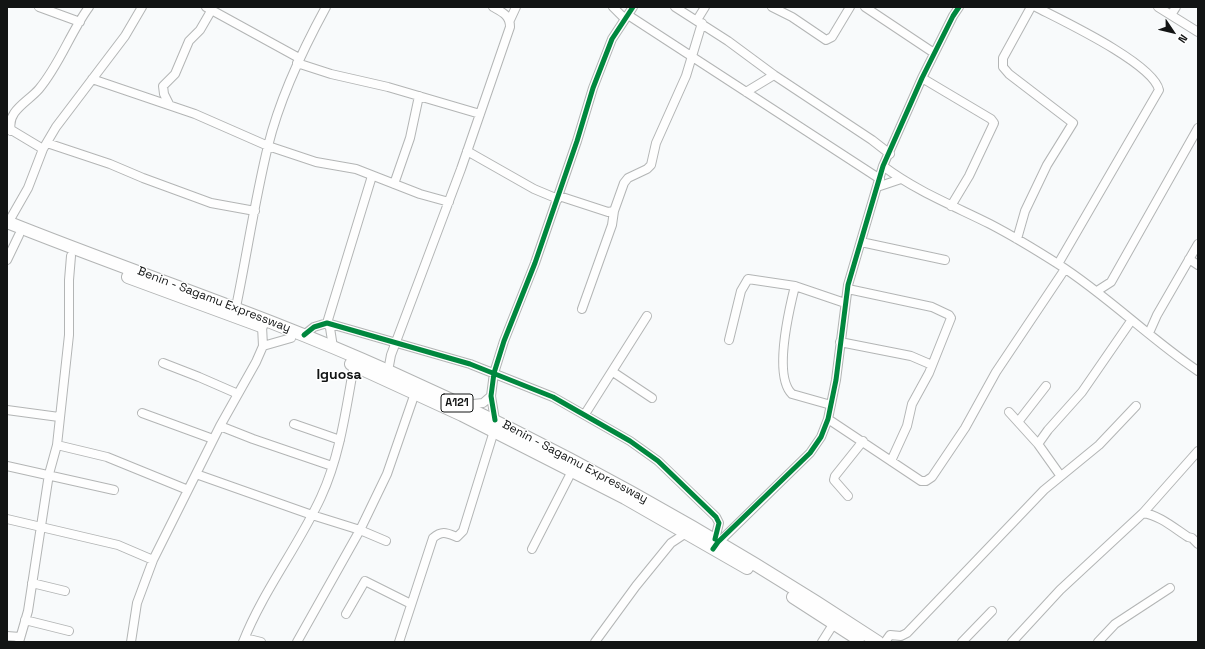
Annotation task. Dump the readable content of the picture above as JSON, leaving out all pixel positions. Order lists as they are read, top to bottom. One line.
{"streets":{"highway":["Benin - Sagamu Expressway","A121"]},"crossings":[["Benin - Sagamu Expressway","A121"]],"districts":["Iguosa"],"north":"bottom right"}
